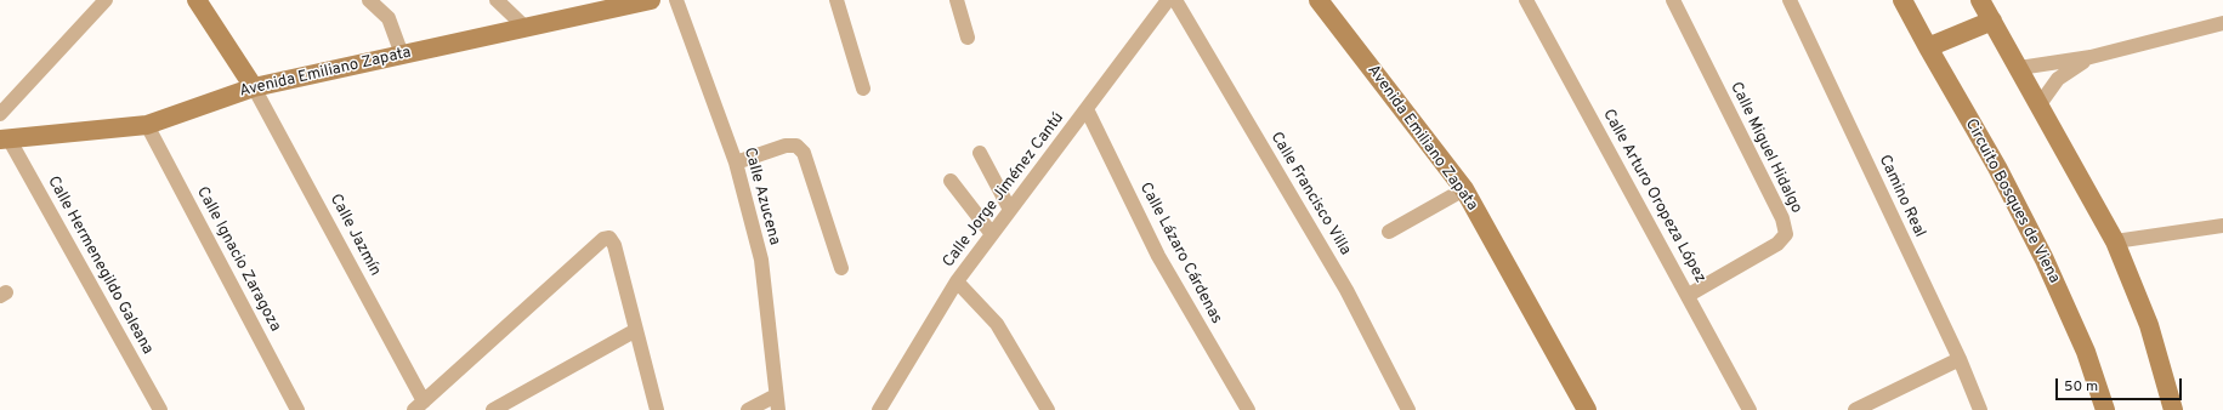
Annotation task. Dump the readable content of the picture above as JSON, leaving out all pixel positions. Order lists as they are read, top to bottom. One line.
{"streets":{"street":["Avenida Emiliano Zapata","Calle Miguel Hidalgo","Calle Jorge Jiménez Cantú","Calle Francisco Villa","Calle Azucena","Calle Arturo Oropeza López","Camino Real","Circuito Bosques de Viena","Calle Jazmín","Calle Lázaro Cárdenas","Calle Ignacio Zaragoza","Calle Hermenegildo Galeana"]},"crossings":[["Avenida Emiliano Zapata","Calle Jazmín"],["Avenida Emiliano Zapata","Calle Ignacio Zaragoza"],["Avenida Emiliano Zapata","Calle Hermenegildo Galeana"],["Calle Miguel Hidalgo","Calle Arturo Oropeza López"],["Calle Jorge Jiménez Cantú","Calle Lázaro Cárdenas"]],"scale_bar":"50 m"}
